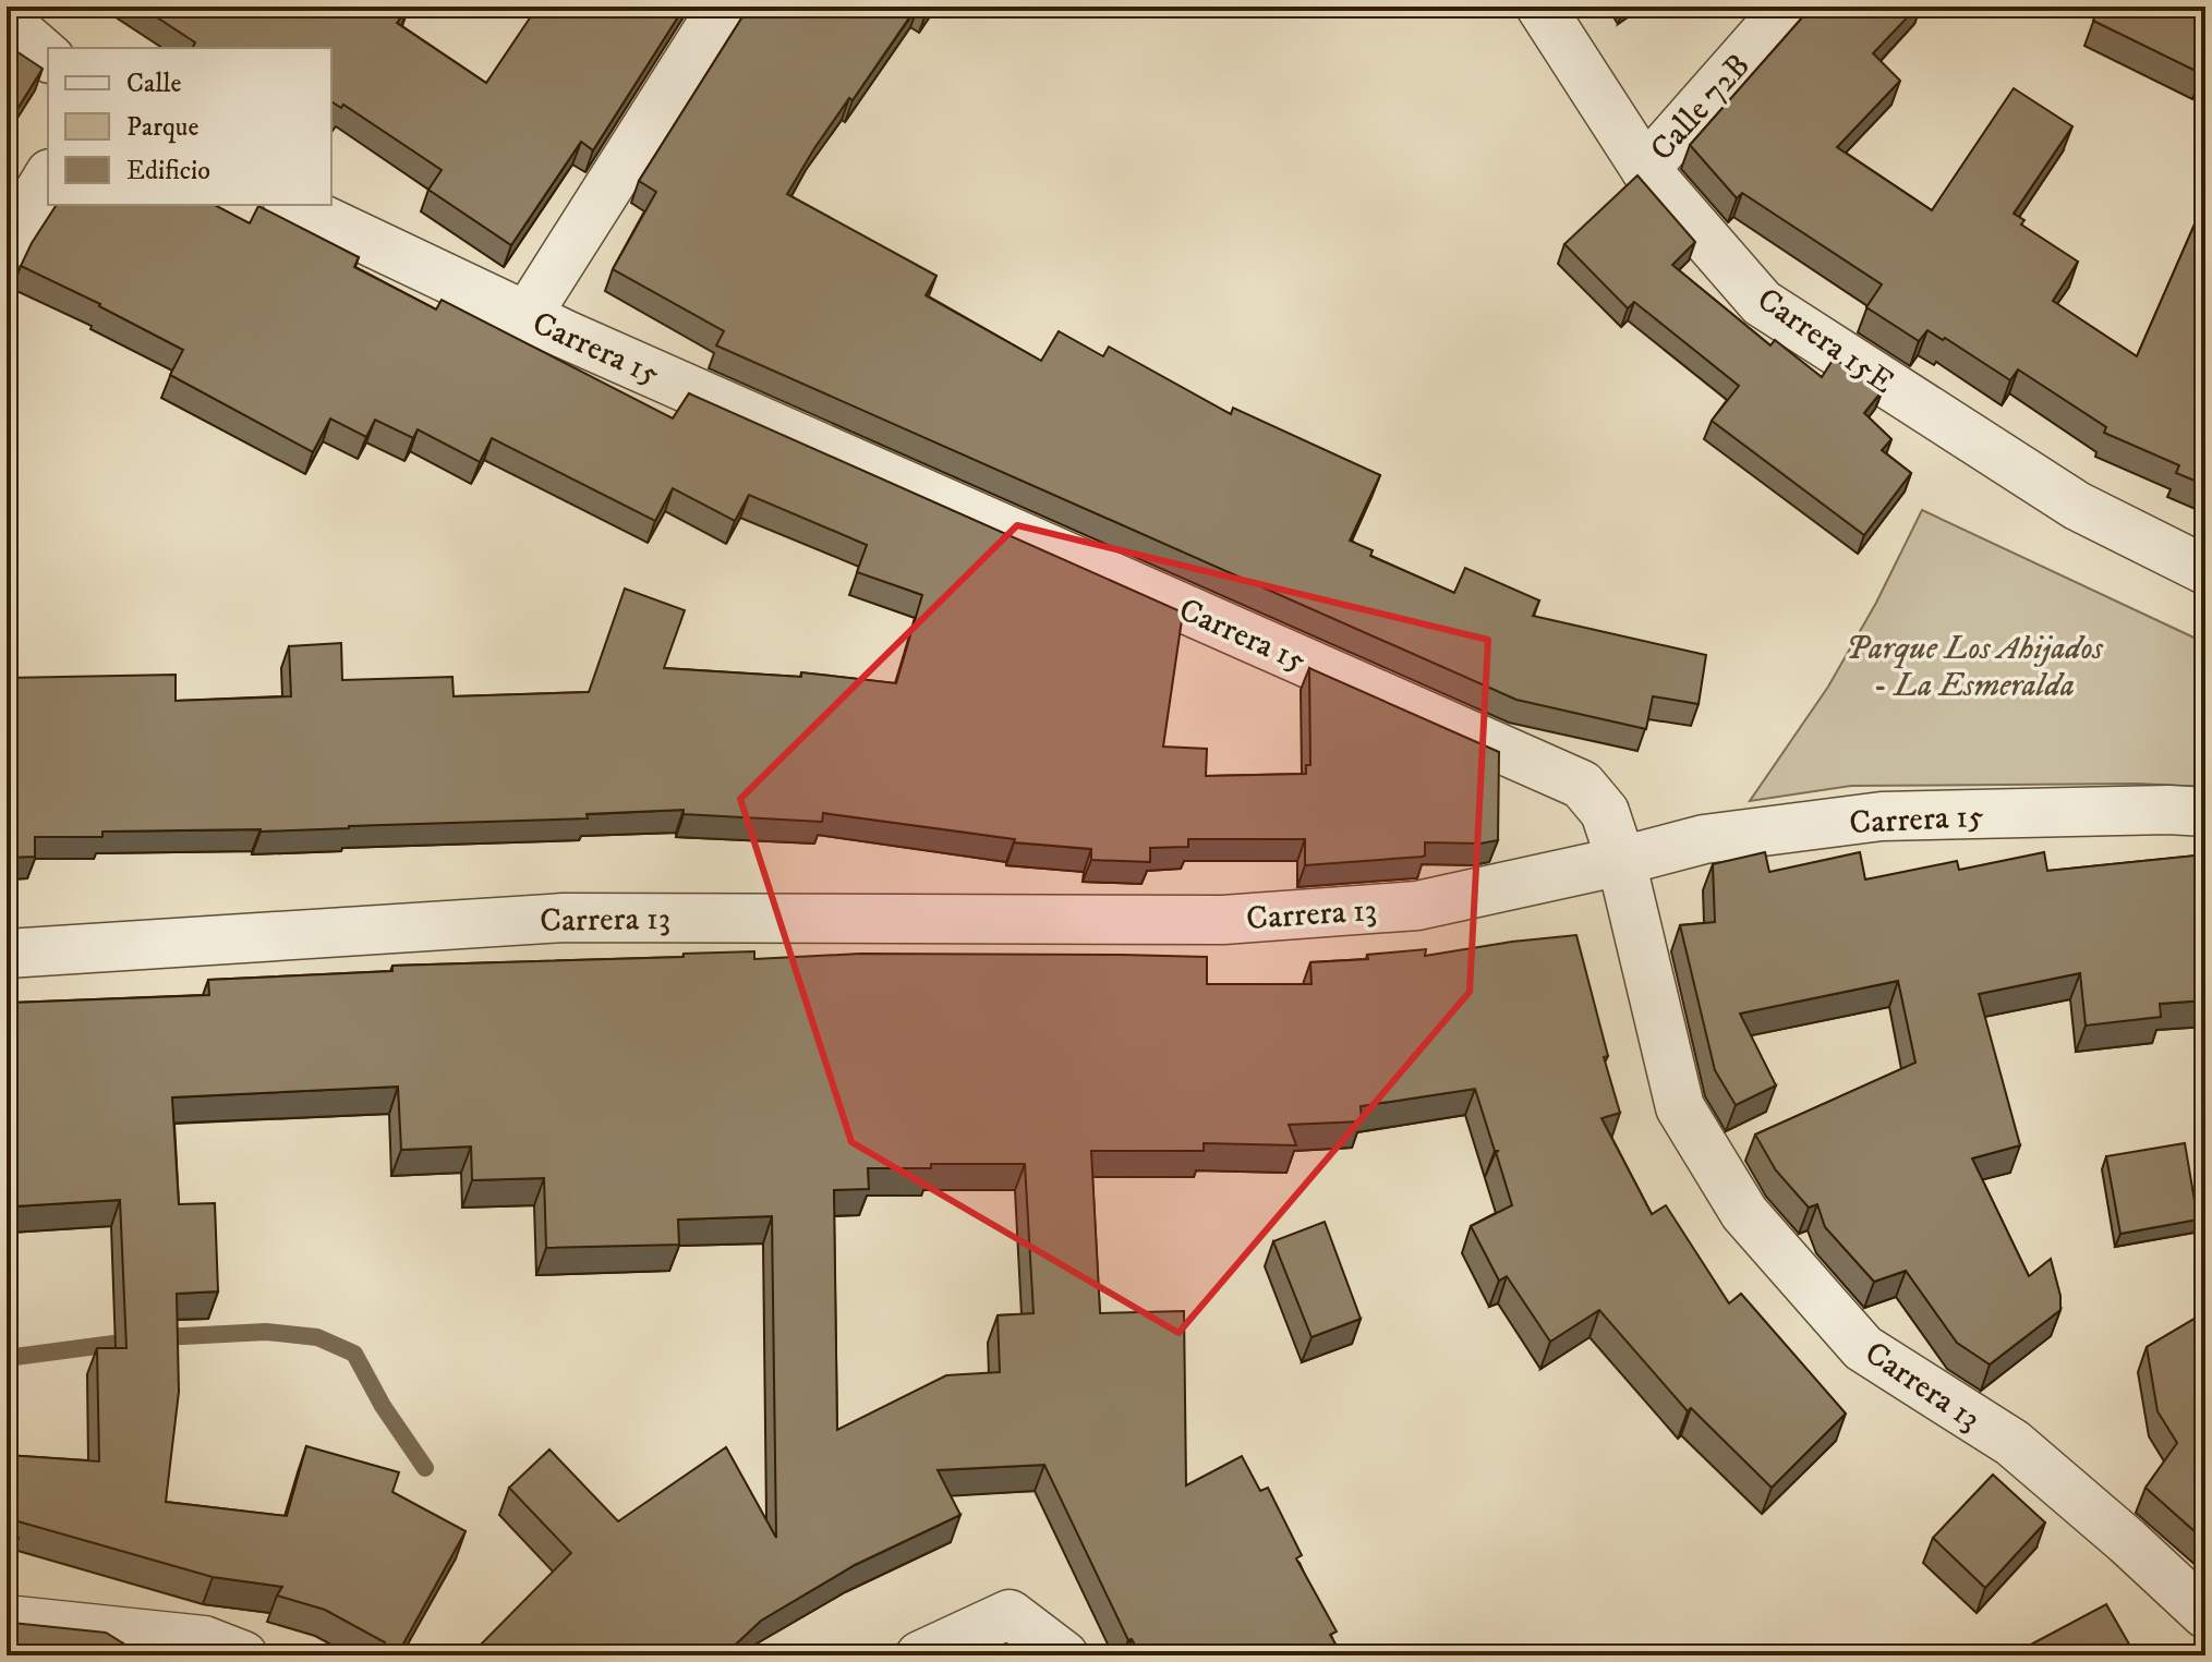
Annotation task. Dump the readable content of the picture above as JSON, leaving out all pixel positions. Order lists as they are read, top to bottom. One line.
{"streets":{"street":["Calle 72B","Carrera 15E","Carrera 15","Carrera 13"]},"crossings":[["Calle 72B","Carrera 15E"],["Carrera 15","Carrera 13"]],"parks":["Parque Los Ahijados - La Esmeralda"],"legend":["Calle","Parque","Edificio"]}
